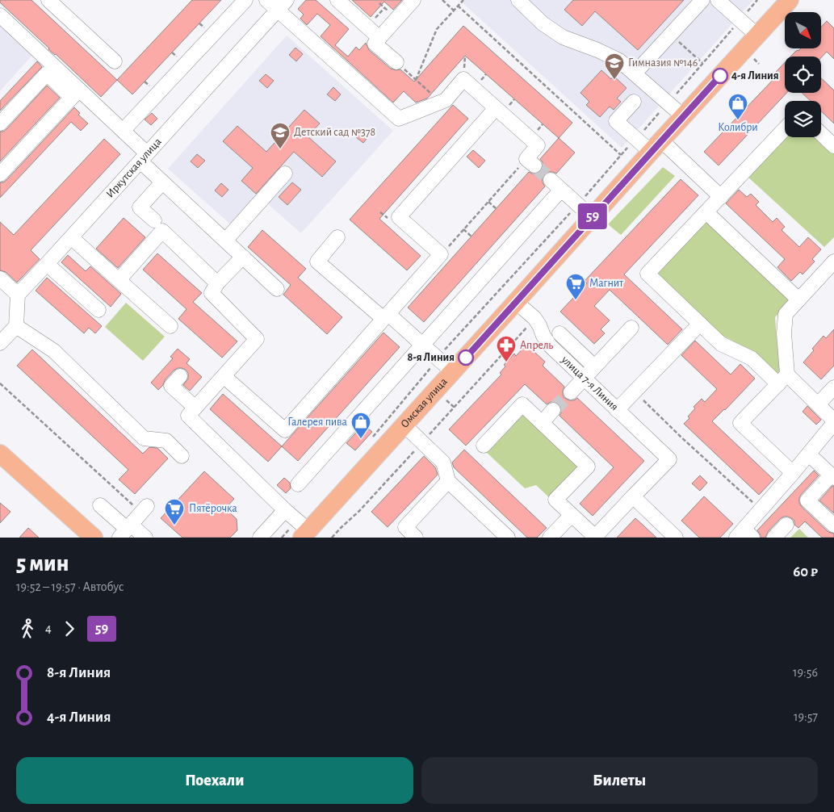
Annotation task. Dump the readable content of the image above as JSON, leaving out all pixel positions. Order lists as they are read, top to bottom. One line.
{"streets":{"main road":["Омская улица"],"street":["Иркутская улица","улица 7-я Линия"]},"crossings":[["улица 7-я Линия","Омская улица"]],"places":{"other":["4-я Линия","8-я Линия"],"school or university":["Гимназия №146","Детский сад №378"],"shop":["Колибри","Галерея пива"],"supermarket":["Магнит","Пятёрочка"],"pharmacy":["Апрель"]},"lines":["bus line 59"],"north":"bottom right","page":{"on_map":"59","heading":["5 мин","19:52 – 19:57 · Автобус","60 ₽"],"legs":["4","59"],"list":[{"name":"8-я Линия","value":"19:56"},{"name":"4-я Линия","value":"19:57"}],"buttons":["Поехали","Билеты"]}}
